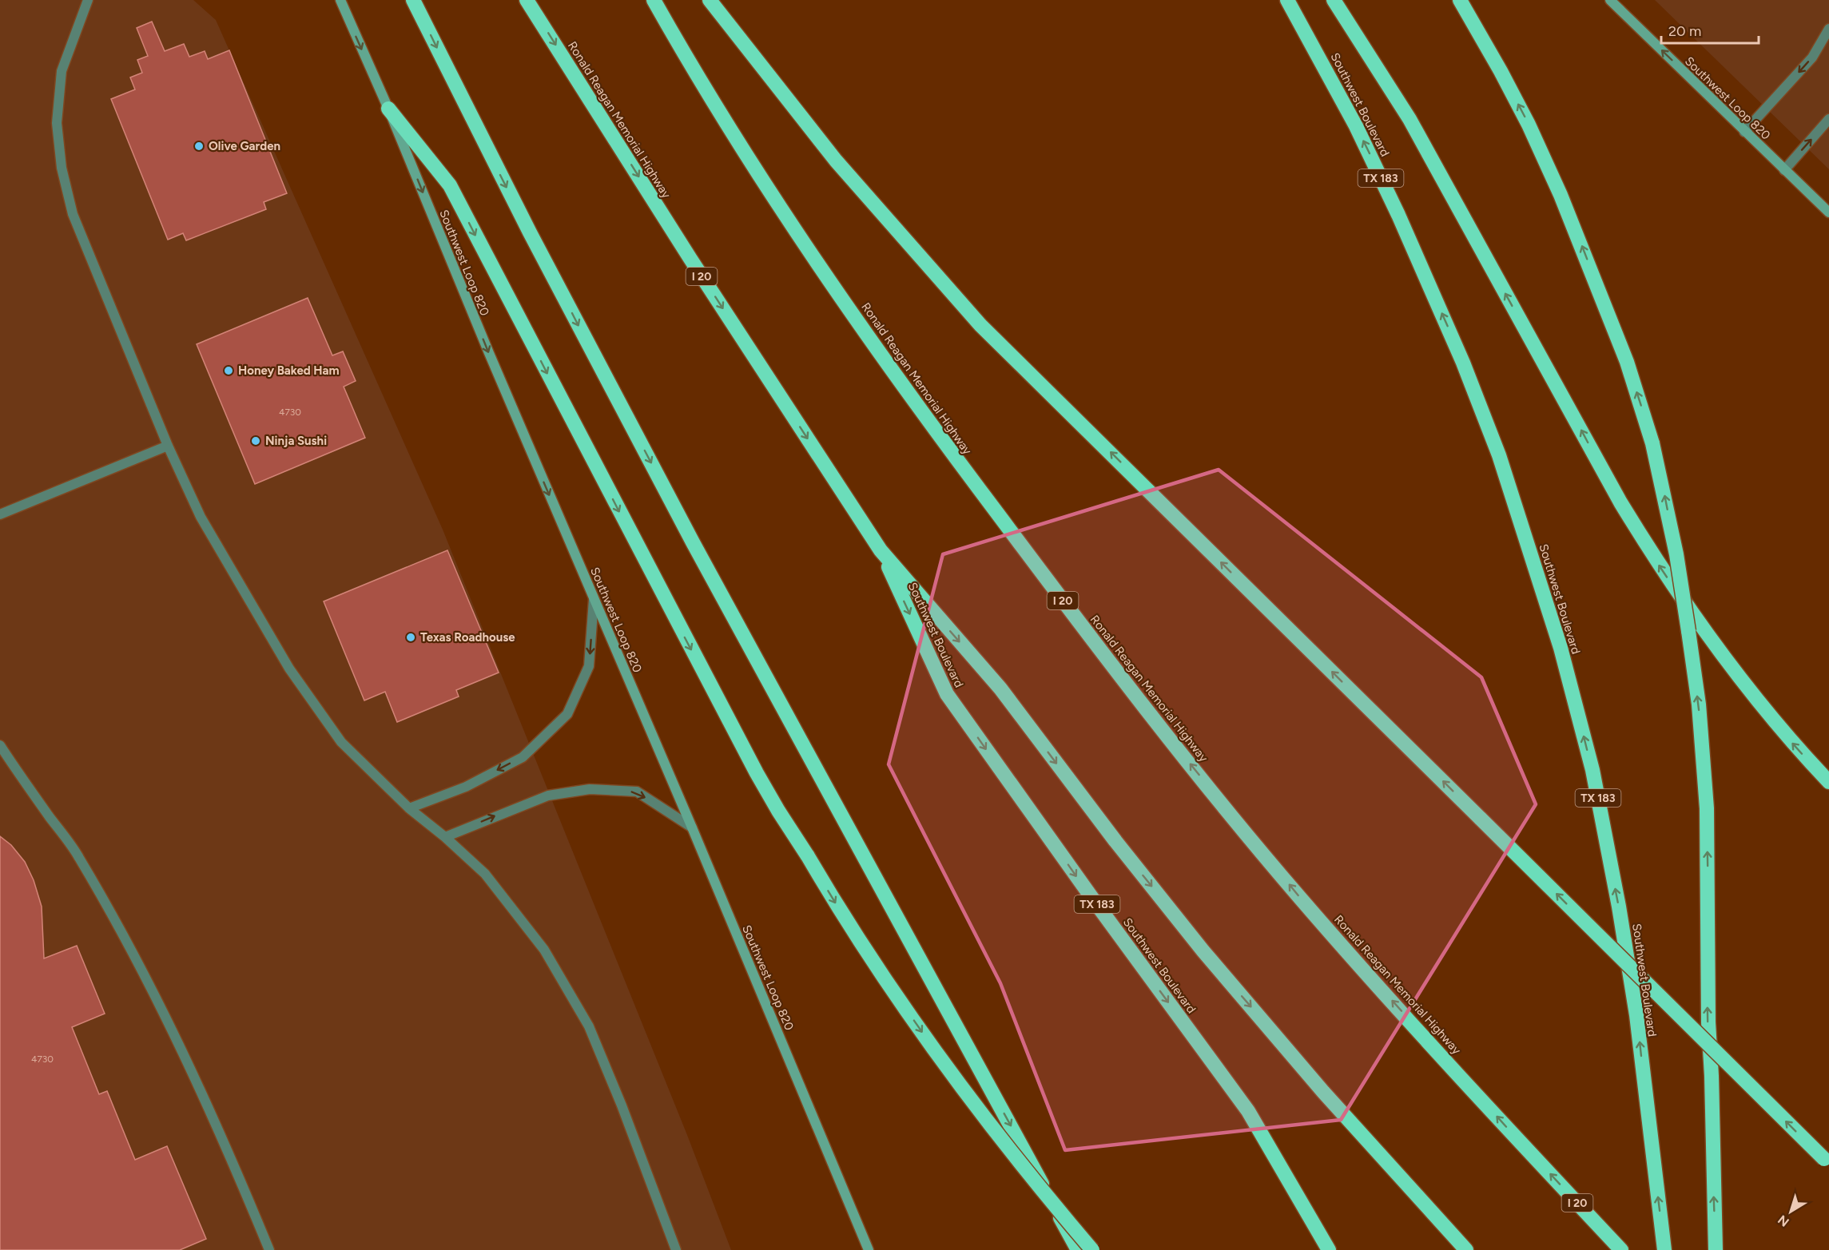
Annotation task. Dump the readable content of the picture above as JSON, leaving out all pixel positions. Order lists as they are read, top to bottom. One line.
{"streets":{"highway":["Southwest Boulevard","Ronald Reagan Memorial Highway","TX 183","I 20"],"main road":["Southwest Loop 820"]},"crossings":[["Southwest Boulevard","Ronald Reagan Memorial Highway"]],"places":["Olive Garden","Honey Baked Ham","Ninja Sushi","Texas Roadhouse"],"house_numbers":["4730","4730"],"scale_bar":"20 m","north":"bottom left"}
